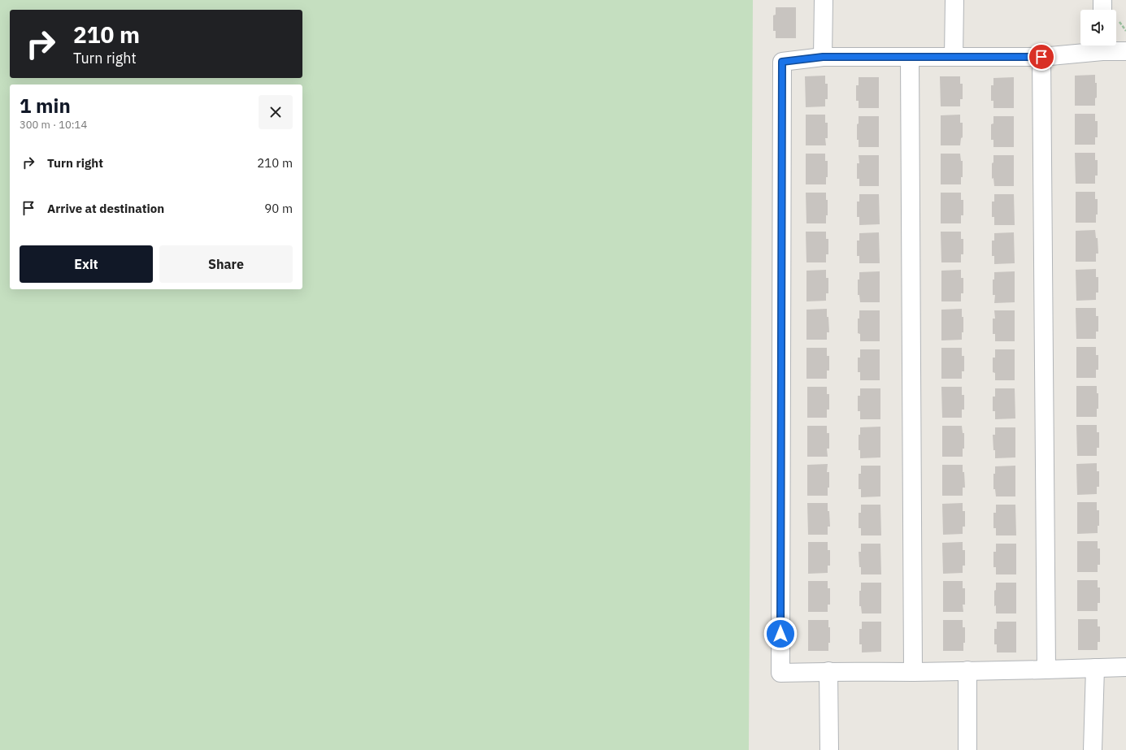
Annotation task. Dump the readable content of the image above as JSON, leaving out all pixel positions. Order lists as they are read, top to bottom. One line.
{"page":{"turn":["210 m","Turn right"],"heading":["1 min","300 m · 10:14"],"list":[{"name":"Turn right","value":"210 m"},{"name":"Arrive at destination","value":"90 m"}],"buttons":["Exit","Share"]}}
